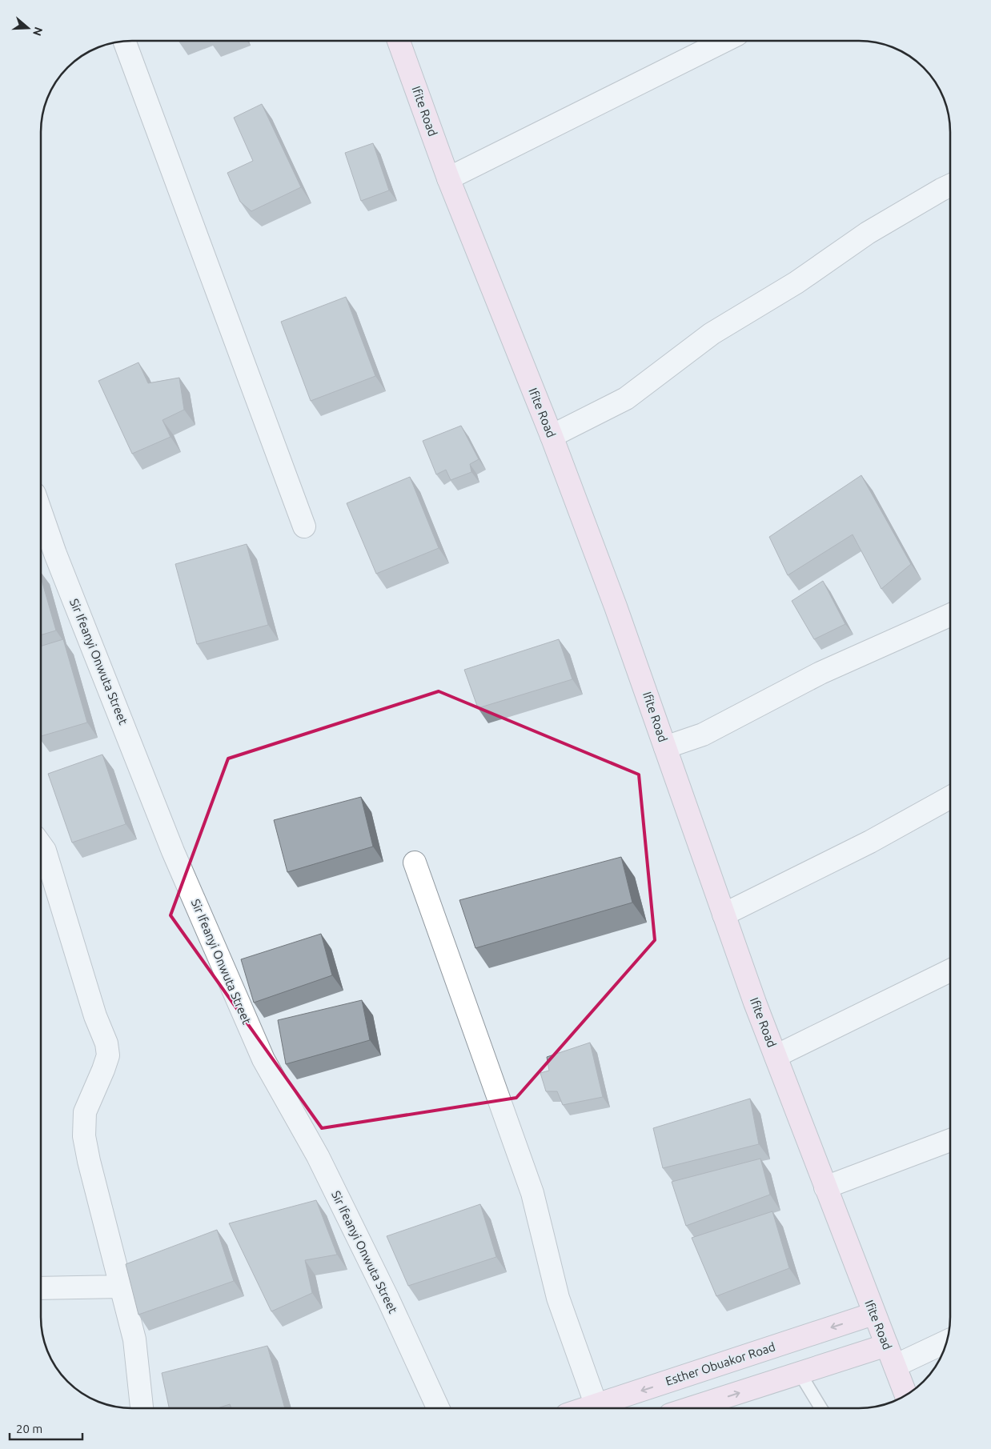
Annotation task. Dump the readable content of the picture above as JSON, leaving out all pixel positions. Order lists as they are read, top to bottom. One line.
{"streets":{"street":["Ifite Road","Sir Ifeanyi Onwuta Street","Esther Obuakor Road"]},"crossings":[["Ifite Road","Esther Obuakor Road"]],"scale_bar":"20 m","north":"right"}
